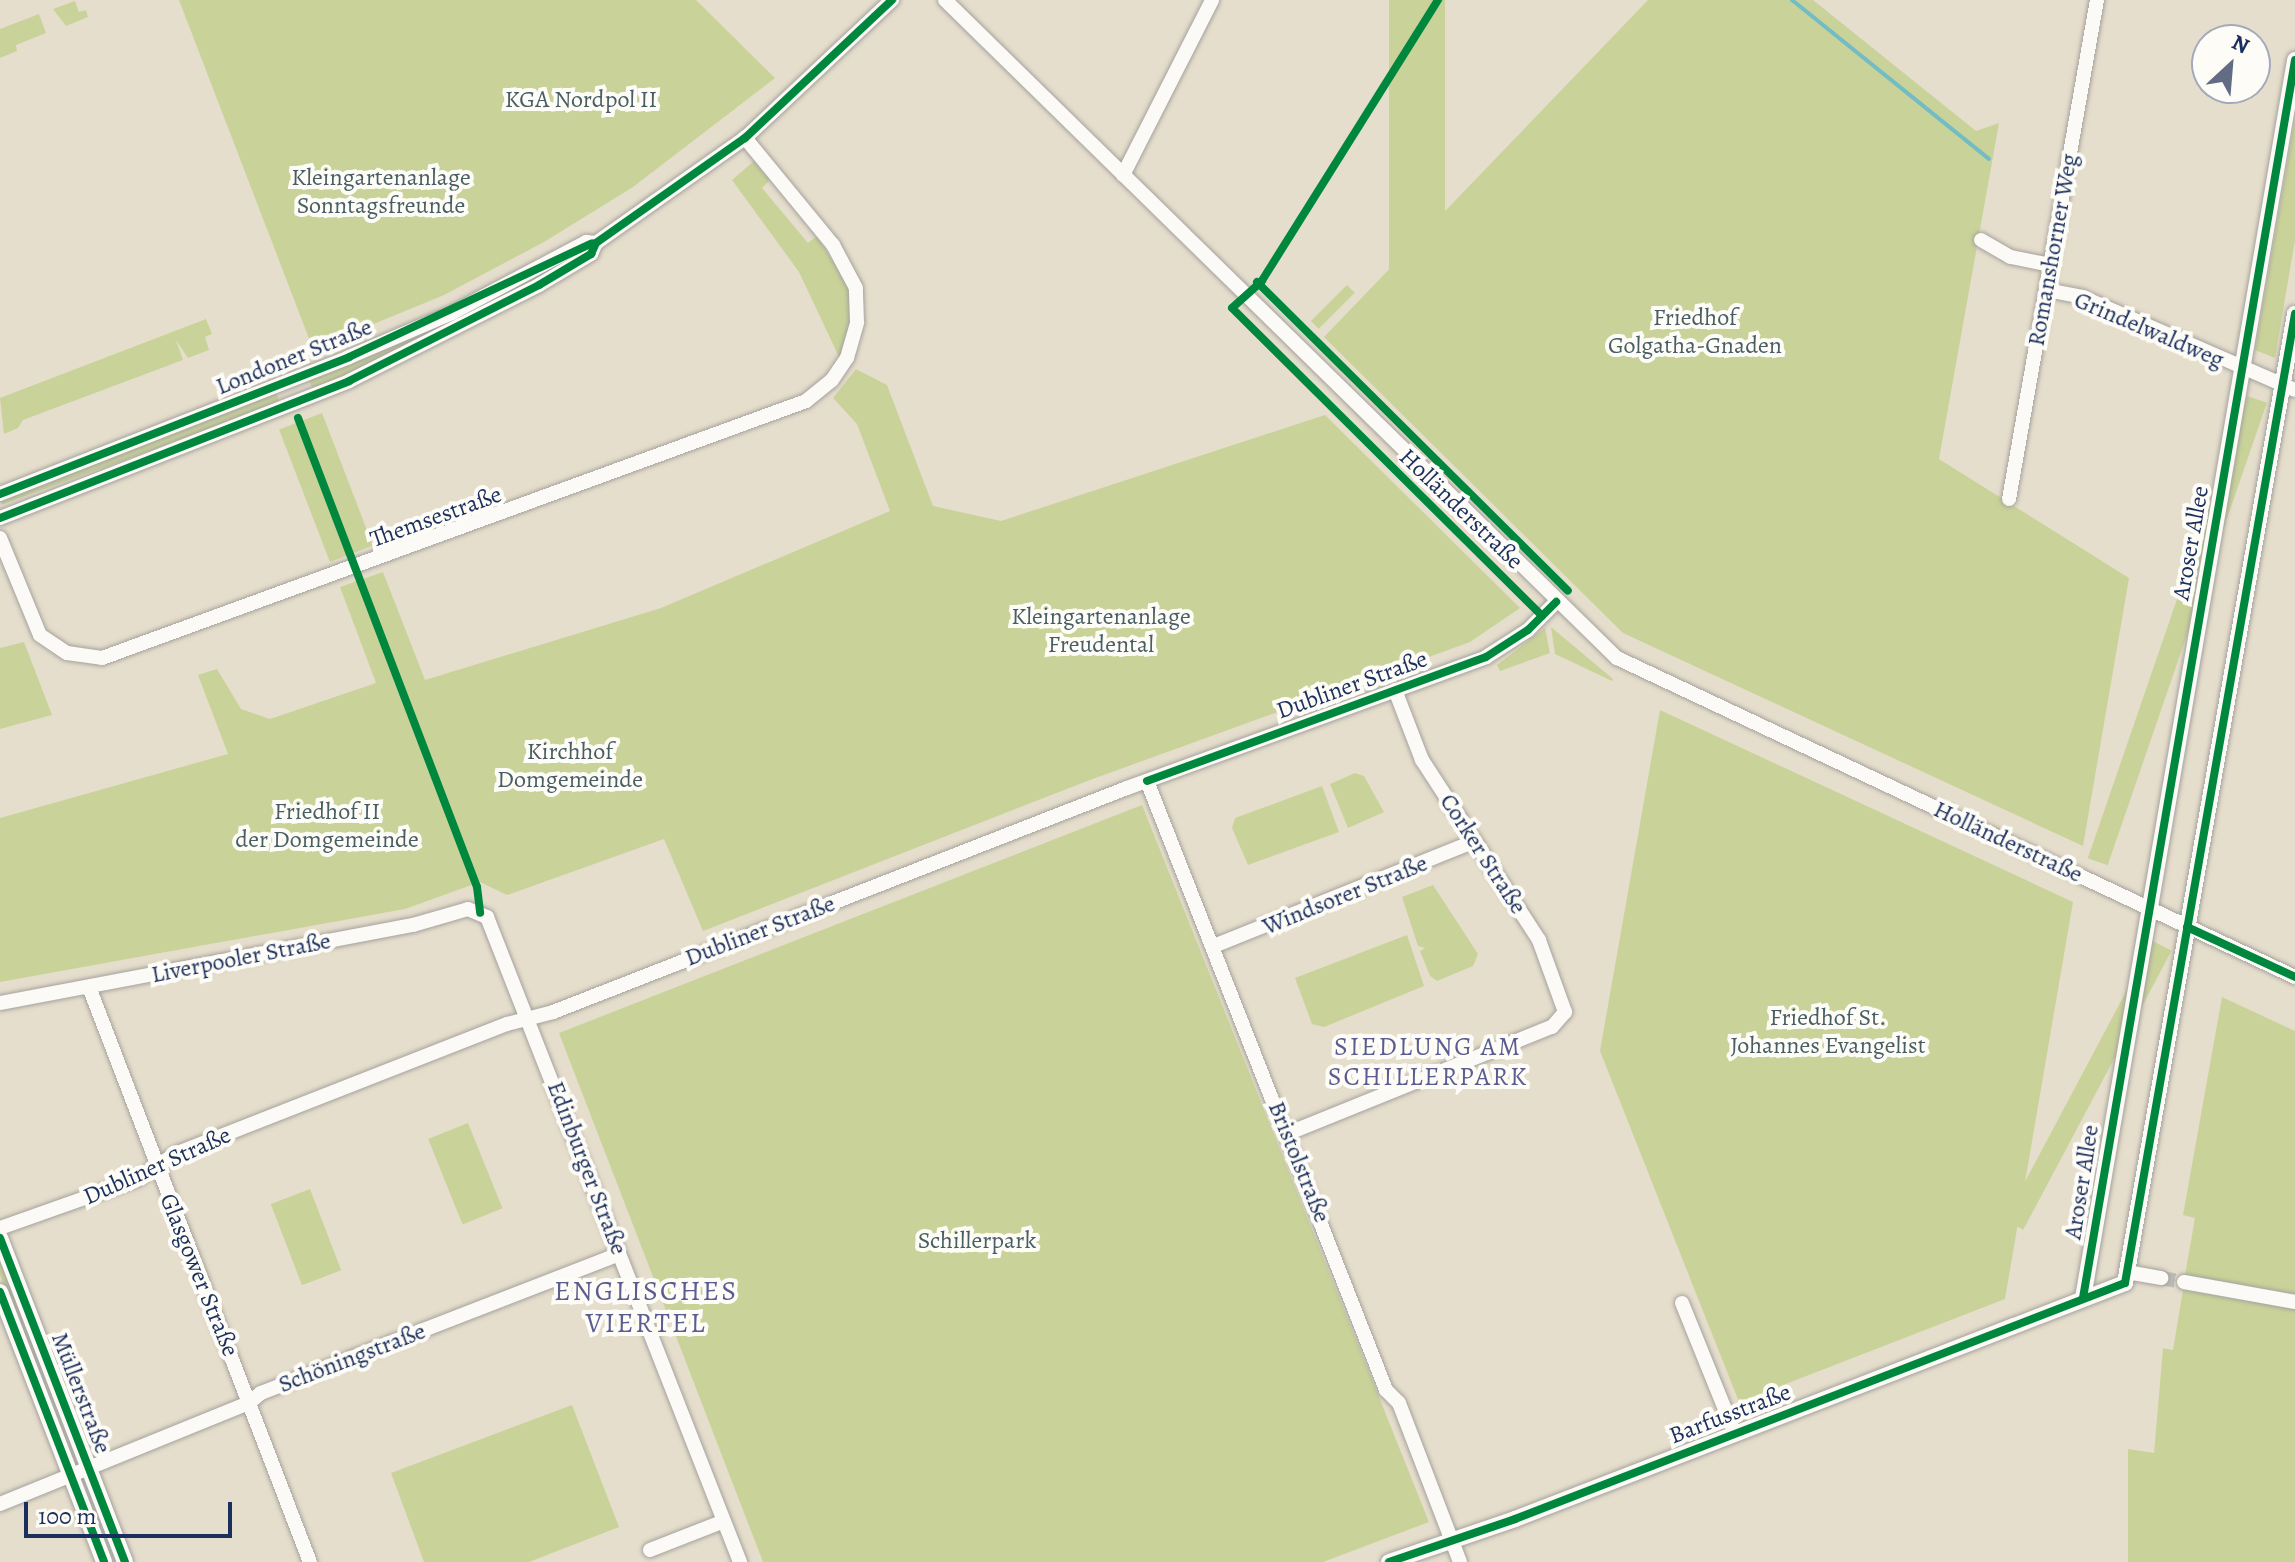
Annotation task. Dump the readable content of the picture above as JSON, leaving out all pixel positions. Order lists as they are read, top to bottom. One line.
{"streets":{"main road":["Aroser Allee","Müllerstraße","Barfusstraße"],"street":["Romanshorner Weg","Grindelwaldweg","Londoner Straße","Holländerstraße","Themsestraße","Dubliner Straße","Corker Straße","Windsorer Straße","Liverpooler Straße","Bristolstraße","Edinburger Straße","Glasgower Straße","Schöningstraße"]},"crossings":[["Romanshorner Weg","Grindelwaldweg"],["Grindelwaldweg","Aroser Allee"],["Londoner Straße","Themsestraße"],["Holländerstraße","Aroser Allee"],["Holländerstraße","Dubliner Straße"],["Aroser Allee","Barfusstraße"],["Dubliner Straße","Corker Straße"],["Dubliner Straße","Bristolstraße"],["Dubliner Straße","Edinburger Straße"],["Dubliner Straße","Glasgower Straße"],["Corker Straße","Windsorer Straße"],["Corker Straße","Bristolstraße"],["Windsorer Straße","Bristolstraße"],["Liverpooler Straße","Edinburger Straße"],["Liverpooler Straße","Glasgower Straße"],["Bristolstraße","Barfusstraße"],["Edinburger Straße","Schöningstraße"],["Glasgower Straße","Schöningstraße"],["Schöningstraße","Müllerstraße"]],"districts":["SIEDLUNG AM SCHILLERPARK","ENGLISCHES VIERTEL"],"parks":["KGA Nordpol II","Kleingartenanlage Sonntagsfreunde","Friedhof Golgatha-Gnaden","Kleingartenanlage Freudental","Kirchhof Domgemeinde","Friedhof II der Domgemeinde","Friedhof St. Johannes Evangelist","Schillerpark"],"scale_bar":"100 m","north":"top right"}
